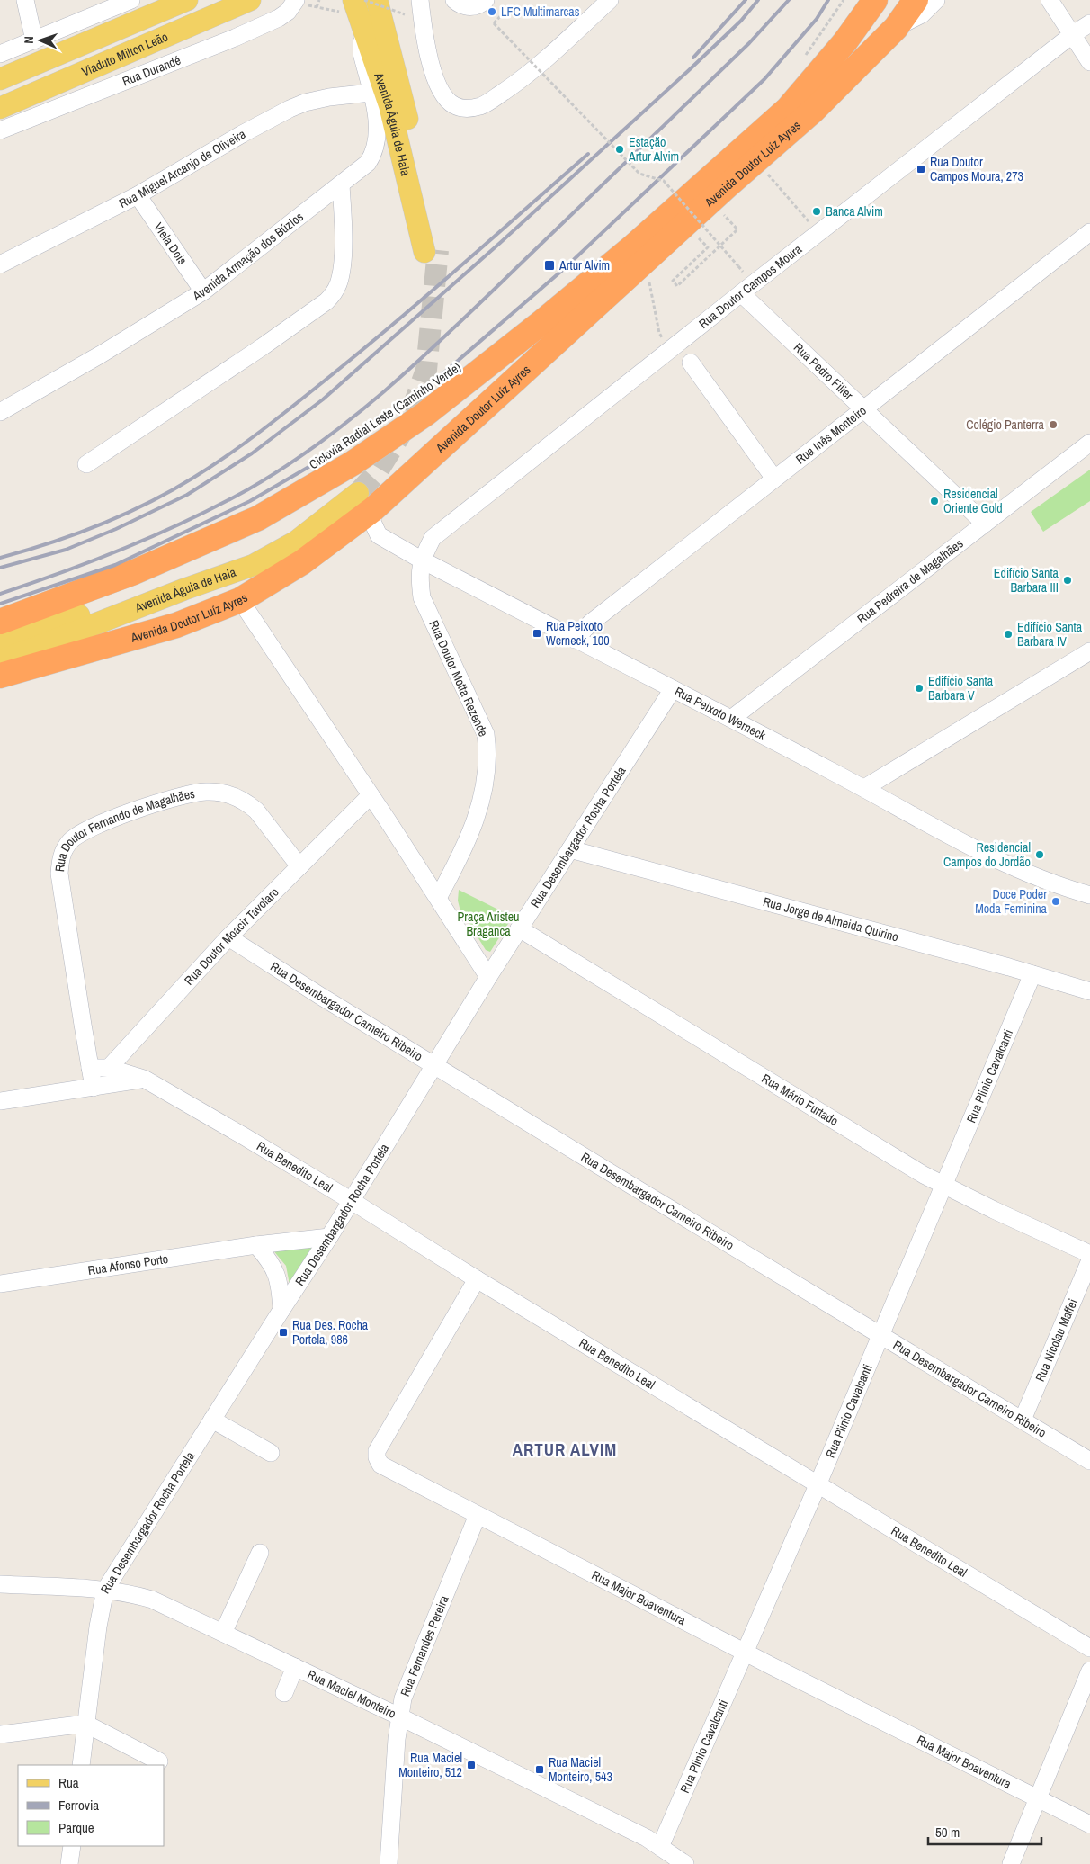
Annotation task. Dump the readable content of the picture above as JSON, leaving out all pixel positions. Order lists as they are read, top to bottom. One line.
{"streets":{"highway":["Avenida Doutor Luíz Ayres"],"main road":["Viaduto Milton Leão","Avenida Águia de Haia"],"street":["Rua Durandé","Rua Miguel Arcanjo de Oliveira","Viela Dois","Avenida Armação dos Búzios","Rua Doutor Campos Moura","Rua Pedro Filier","Rua Inês Monteiro","Rua Pedreira de Magalhães","Rua Doutor Motta Rezende","Rua Peixoto Werneck","Rua Doutor Fernando de Magalhães","Rua Desembargador Rocha Portela","Rua Jorge de Almeida Quirino","Rua Doutor Moacir Tavolaro","Rua Desembargador Carneiro Ribeiro","Rua Plinio Cavalcanti","Rua Mário Furtado","Rua Benedito Leal","Rua Afonso Porto","Rua Nicolau Maffei","Rua Major Boaventura","Rua Fernandes Pereira","Rua Maciel Monteiro"]},"crossings":[["Avenida Águia de Haia","Avenida Doutor Luíz Ayres"],["Avenida Águia de Haia","Avenida Armação dos Búzios"],["Avenida Águia de Haia","Rua Peixoto Werneck"],["Avenida Doutor Luíz Ayres","Rua Peixoto Werneck"],["Rua Miguel Arcanjo de Oliveira","Viela Dois"],["Rua Miguel Arcanjo de Oliveira","Avenida Armação dos Búzios"],["Viela Dois","Avenida Armação dos Búzios"],["Rua Doutor Campos Moura","Rua Pedro Filier"],["Rua Doutor Campos Moura","Rua Doutor Motta Rezende"],["Rua Doutor Campos Moura","Rua Peixoto Werneck"],["Rua Pedro Filier","Rua Inês Monteiro"],["Rua Pedro Filier","Rua Pedreira de Magalhães"],["Rua Inês Monteiro","Rua Peixoto Werneck"],["Rua Pedreira de Magalhães","Rua Peixoto Werneck"],["Rua Doutor Motta Rezende","Rua Peixoto Werneck"],["Rua Peixoto Werneck","Rua Desembargador Rocha Portela"],["Rua Doutor Fernando de Magalhães","Rua Doutor Moacir Tavolaro"],["Rua Desembargador Rocha Portela","Rua Jorge de Almeida Quirino"],["Rua Desembargador Rocha Portela","Rua Desembargador Carneiro Ribeiro"],["Rua Desembargador Rocha Portela","Rua Mário Furtado"],["Rua Desembargador Rocha Portela","Rua Benedito Leal"],["Rua Desembargador Rocha Portela","Rua Afonso Porto"],["Rua Desembargador Rocha Portela","Rua Maciel Monteiro"],["Rua Jorge de Almeida Quirino","Rua Plinio Cavalcanti"],["Rua Doutor Moacir Tavolaro","Rua Desembargador Carneiro Ribeiro"],["Rua Doutor Moacir Tavolaro","Rua Benedito Leal"],["Rua Desembargador Carneiro Ribeiro","Rua Plinio Cavalcanti"],["Rua Desembargador Carneiro Ribeiro","Rua Nicolau Maffei"],["Rua Plinio Cavalcanti","Rua Mário Furtado"],["Rua Plinio Cavalcanti","Rua Benedito Leal"],["Rua Plinio Cavalcanti","Rua Major Boaventura"],["Rua Plinio Cavalcanti","Rua Maciel Monteiro"],["Rua Benedito Leal","Rua Major Boaventura"],["Rua Major Boaventura","Rua Fernandes Pereira"],["Rua Fernandes Pereira","Rua Maciel Monteiro"]],"districts":["ARTUR ALVIM"],"parks":["Praça Aristeu Braganca"],"places":{"other":["LFC Multimarcas","Estação Artur Alvim","Banca Alvim","Colégio Panterra","Residencial Oriente Gold","Edifício Santa Barbara III","Edifício Santa Barbara IV","Edifício Santa Barbara V","Residencial Campos do Jordão","Doce Poder Moda Feminina"],"transit":["Rua Doutor Campos Moura, 273","Artur Alvim","Rua Peixoto Werneck, 100","Rua Des. Rocha Portela, 986","Rua Maciel Monteiro, 512","Rua Maciel Monteiro, 543"]},"legend":["Rua","Ferrovia","Parque"],"scale_bar":"50 m","north":"left"}
